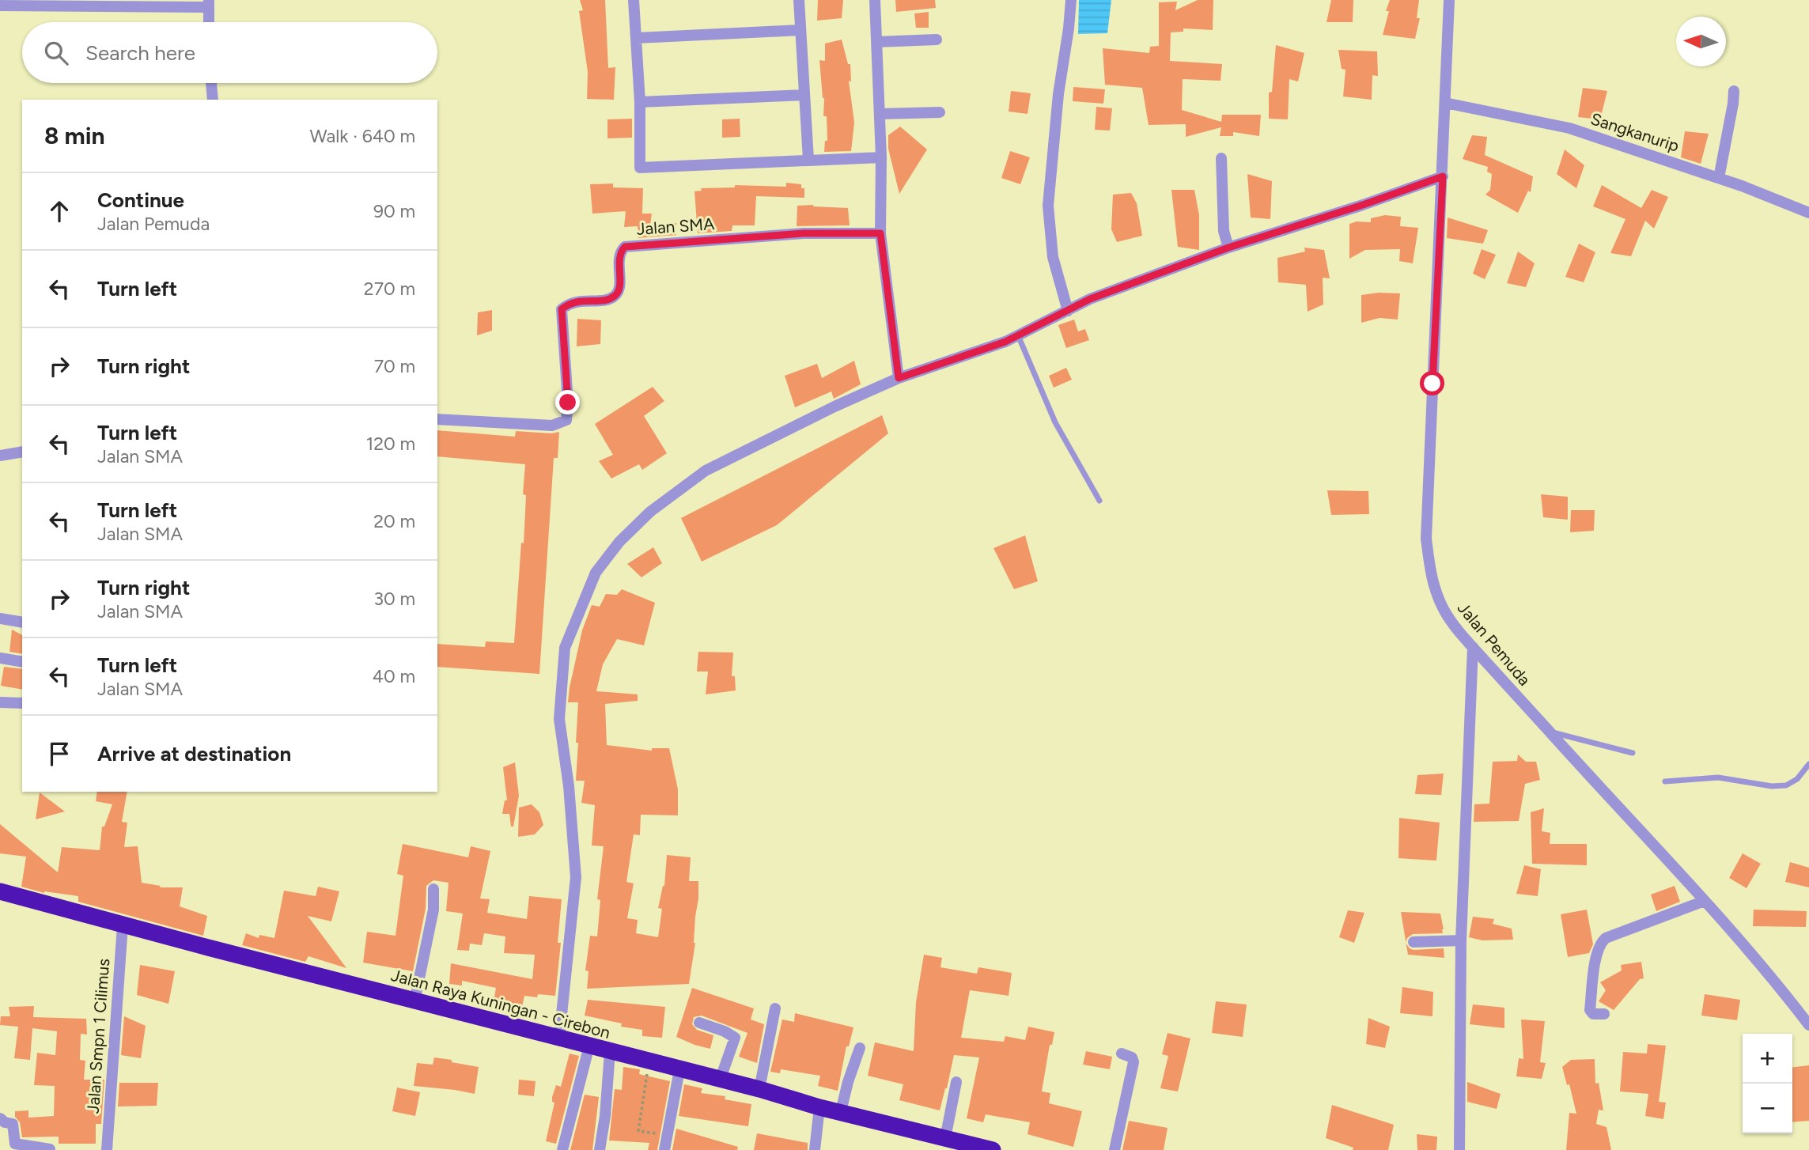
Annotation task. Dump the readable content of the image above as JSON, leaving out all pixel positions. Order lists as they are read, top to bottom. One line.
{"streets":{"highway":["Jalan Raya Kuningan - Cirebon"],"street":["Sangkanurip","Jalan SMA","Jalan Pemuda","Jalan Smpn 1 Cilimus"]},"crossings":[["Sangkanurip","Jalan Pemuda"],["Jalan Raya Kuningan - Cirebon","Jalan Smpn 1 Cilimus"]],"north":"left","page":{"search":"Search here","heading":["8 min","Walk · 640 m"],"list":[["Continue","Jalan Pemuda","90 m"],["Turn left","270 m"],["Turn right","70 m"],["Turn left","Jalan SMA","120 m"],["Turn left","Jalan SMA","20 m"],["Turn right","Jalan SMA","30 m"],["Turn left","Jalan SMA","40 m"],"Arrive at destination"],"map_buttons":["+","−"]}}
